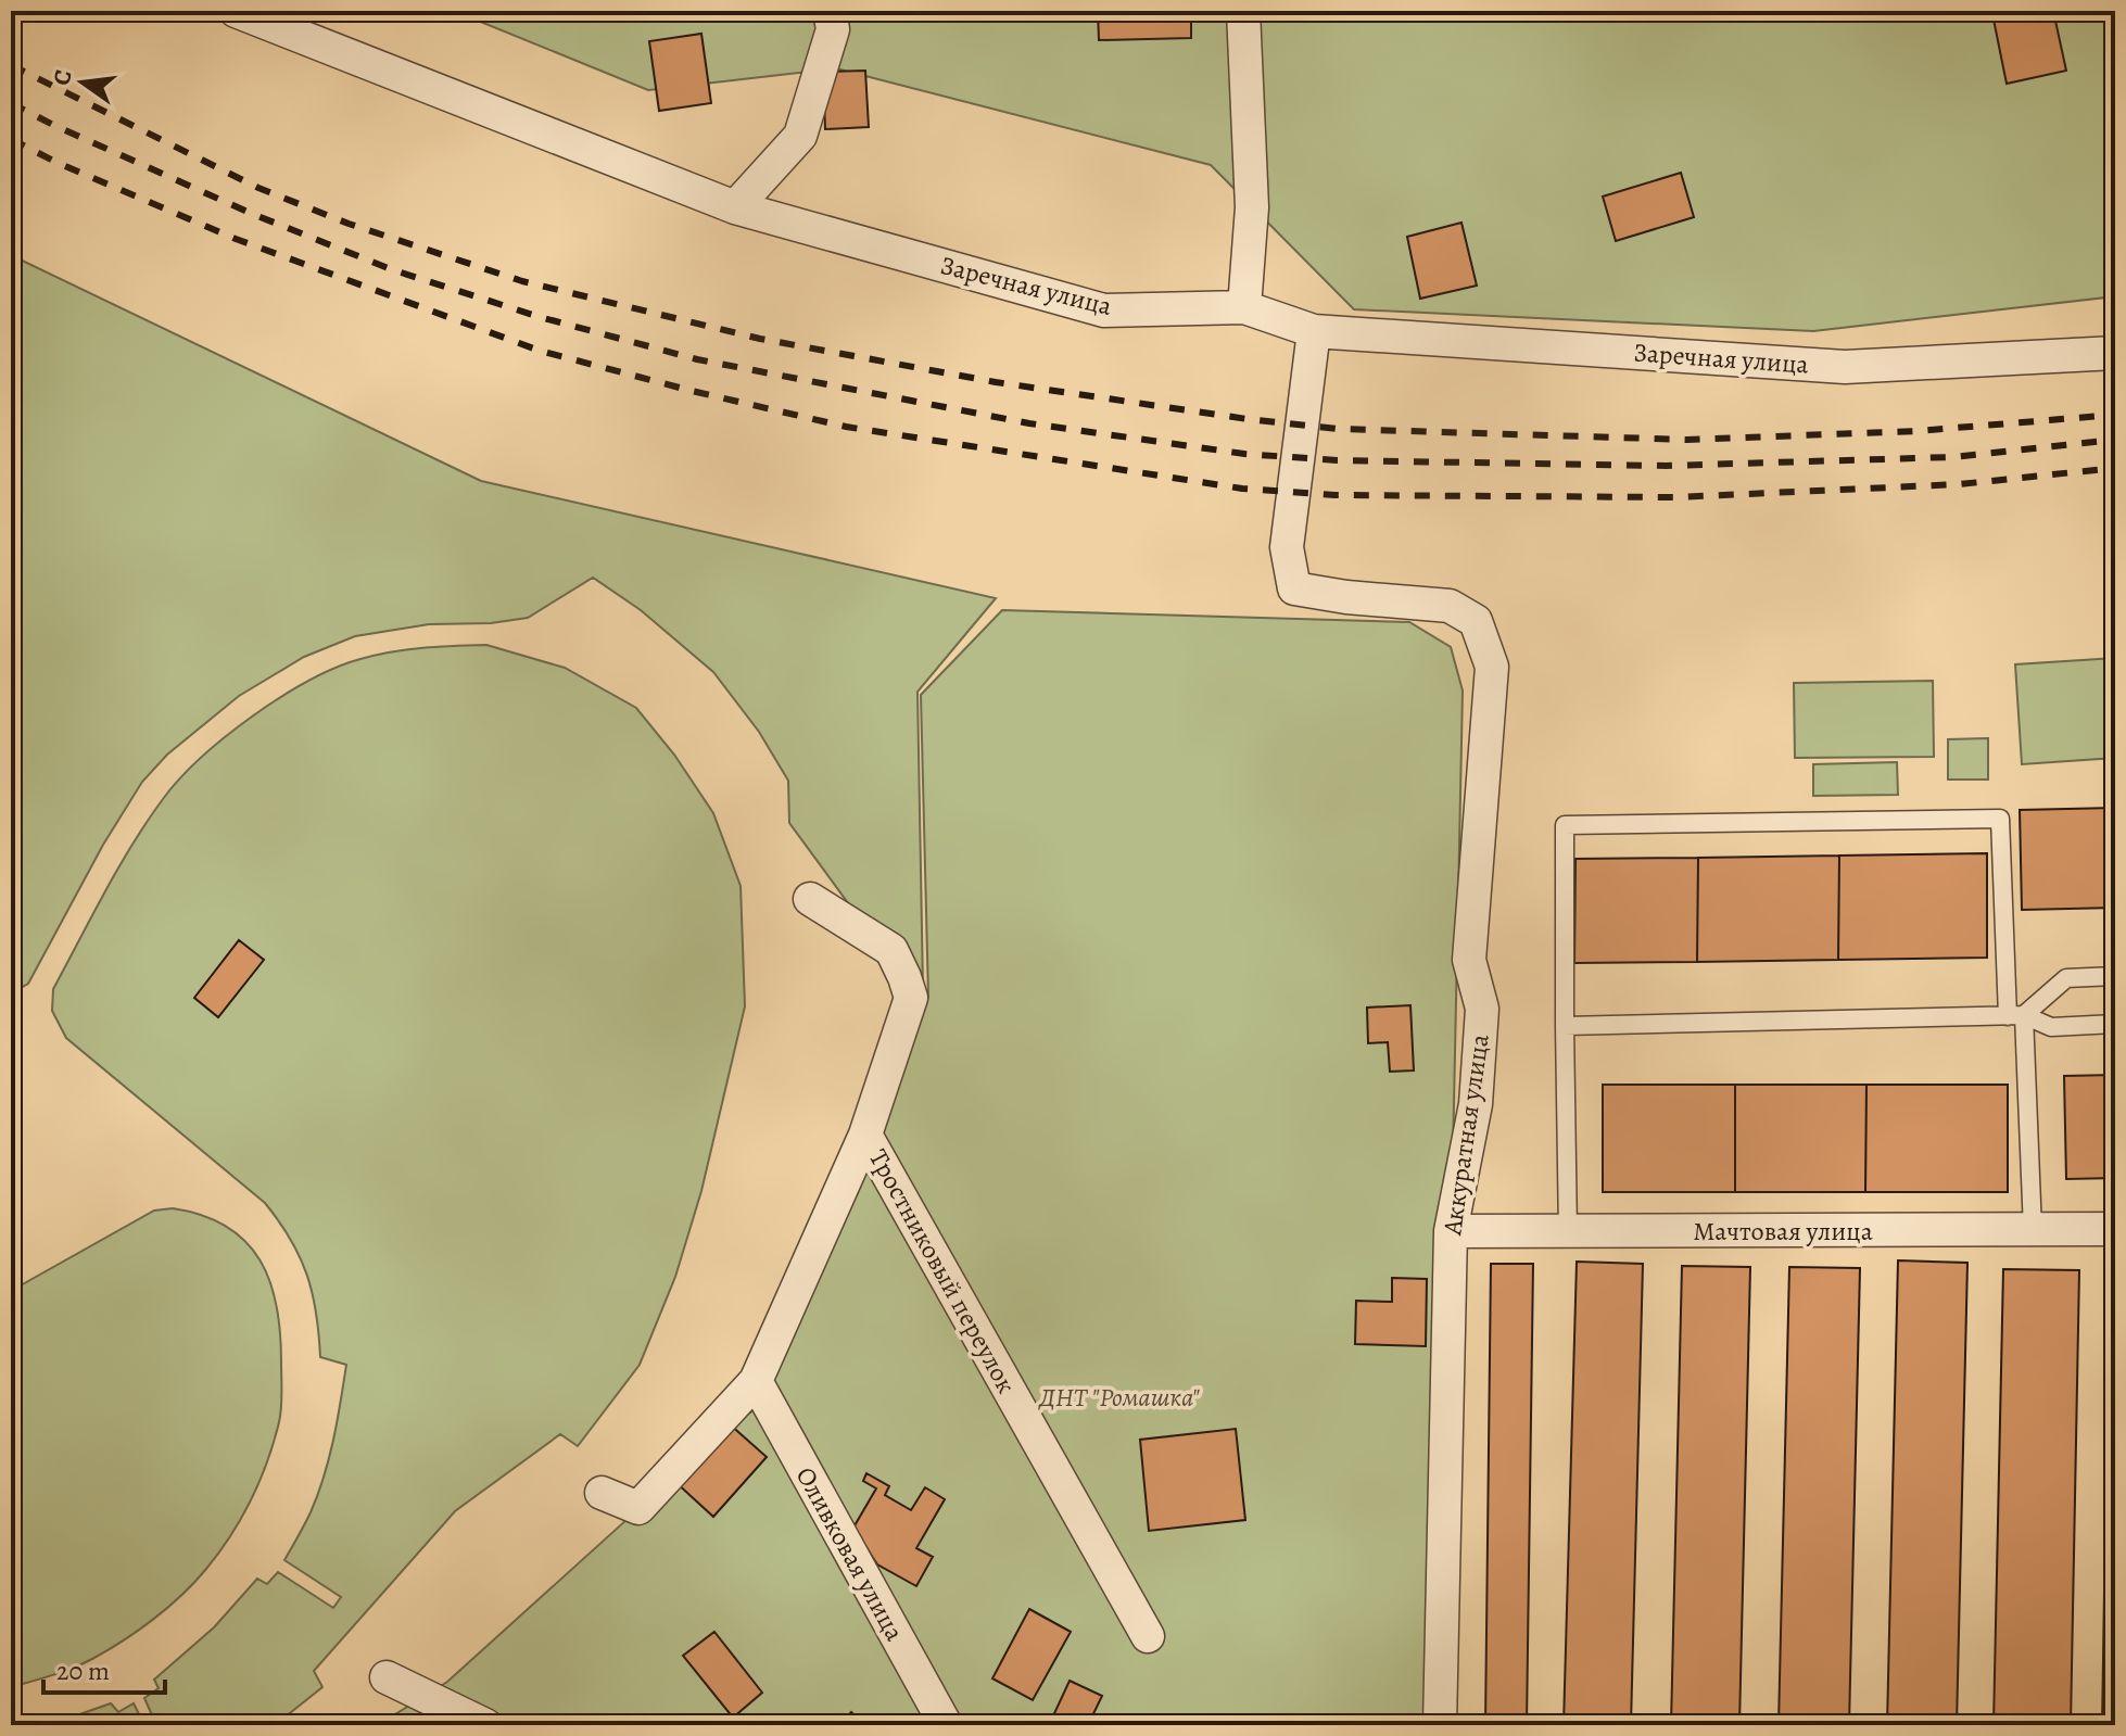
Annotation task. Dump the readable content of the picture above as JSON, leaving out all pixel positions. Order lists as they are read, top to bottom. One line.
{"streets":{"street":["Заречная улица","Аккуратная улица","Мачтовая улица","Тростниковый переулок","Оливковая улица"]},"crossings":[["Заречная улица","Аккуратная улица"],["Аккуратная улица","Мачтовая улица"]],"parks":["ДНТ \"Ромашка\""],"scale_bar":"20 m","north":"left"}
